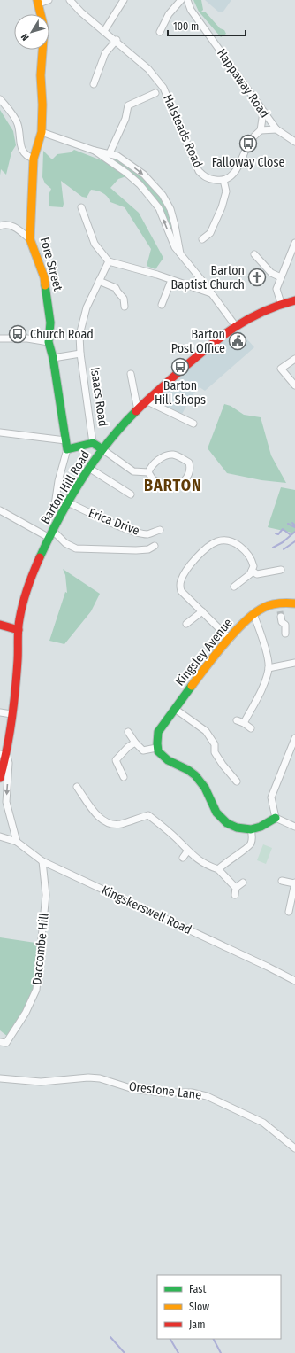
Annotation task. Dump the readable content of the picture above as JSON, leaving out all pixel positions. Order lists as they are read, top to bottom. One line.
{"streets":{"street":["Happaway Road","Halsteads Road","Fore Street","Isaacs Road","Barton Hill Road","Erica Drive","Kingsley Avenue","Kingskerswell Road","Daccombe Hill","Orestone Lane"]},"crossings":[["Fore Street","Isaacs Road"],["Isaacs Road","Barton Hill Road"],["Barton Hill Road","Erica Drive"],["Kingskerswell Road","Daccombe Hill"]],"districts":["BARTON"],"places":{"bus stop":["Falloway Close","Church Road","Barton Hill Shops"],"church":["Barton Baptist Church"],"public building":["Barton Post Office"]},"legend":["Fast","Slow","Jam"],"scale_bar":"100 m","north":"bottom left"}
